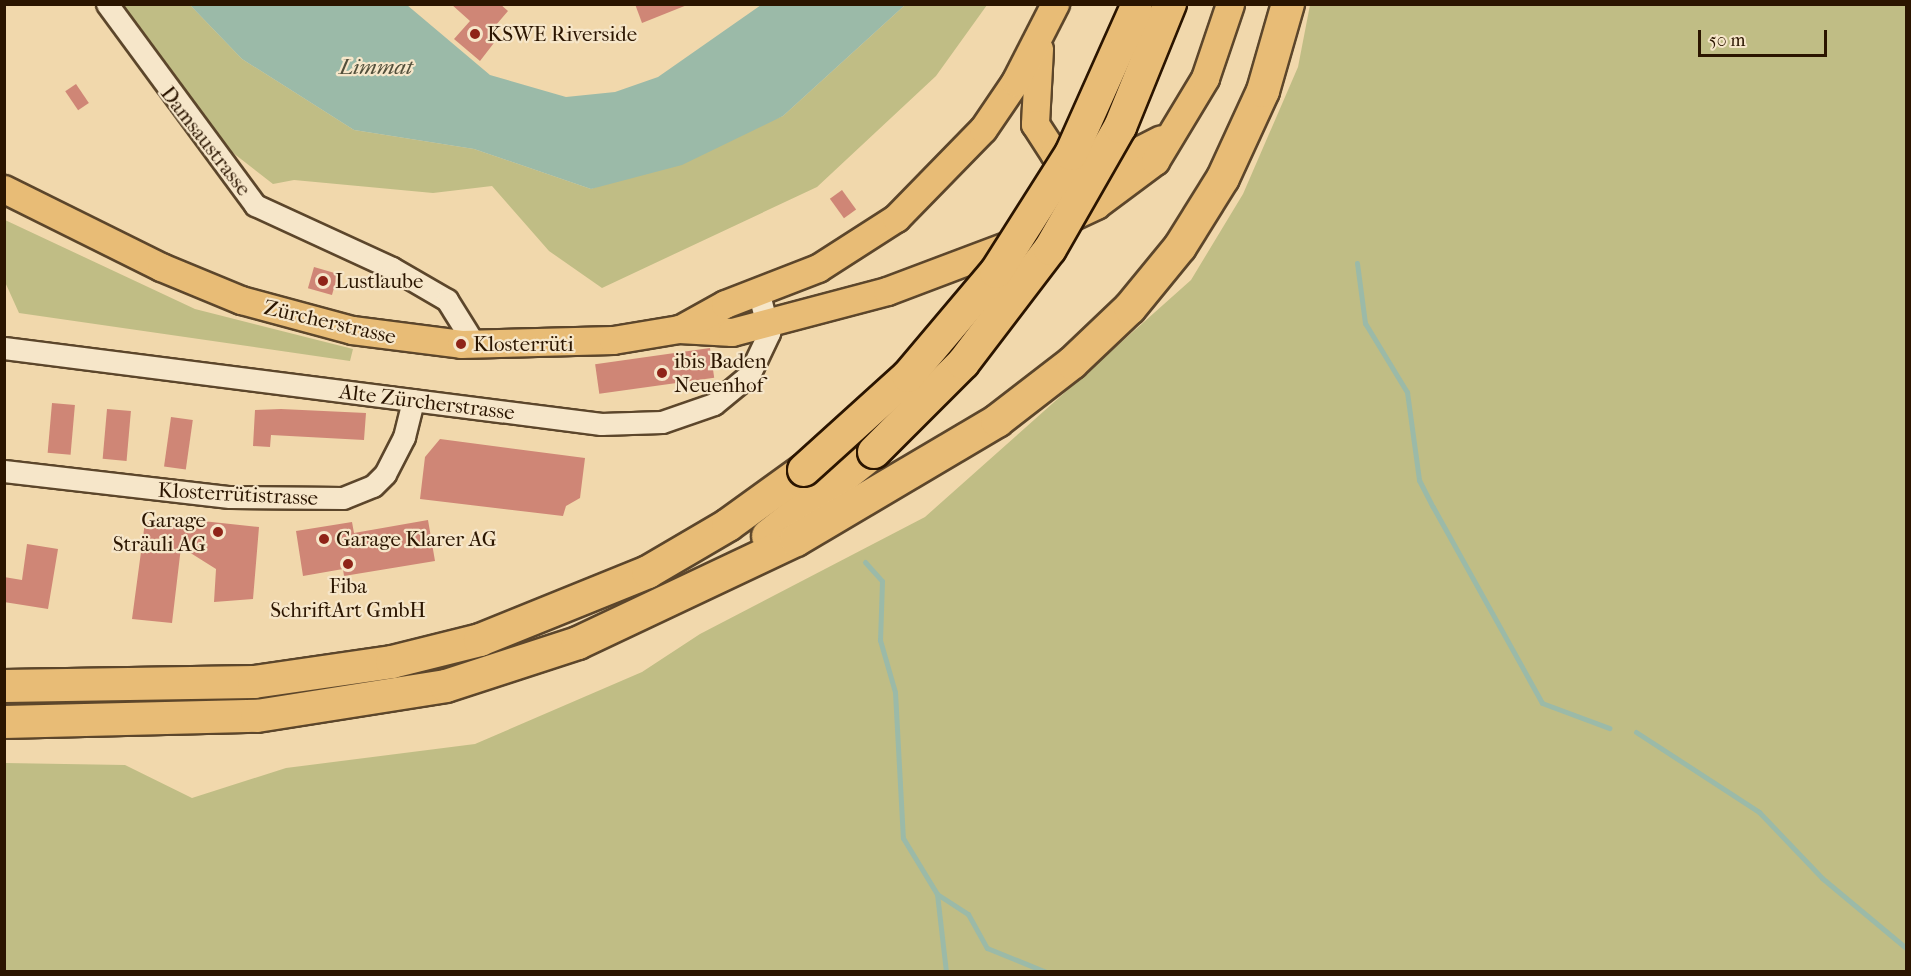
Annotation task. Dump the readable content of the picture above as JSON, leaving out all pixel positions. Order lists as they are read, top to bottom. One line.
{"streets":{"main road":["Zürcherstrasse"],"street":["Damsaustrasse","Alte Zürcherstrasse","Klosterrütistrasse"]},"crossings":[["Damsaustrasse","Zürcherstrasse"],["Alte Zürcherstrasse","Klosterrütistrasse"]],"water":["Limmat"],"places":["KSWE Riverside","Lustlaube","Klosterrüti","ibis Baden Neuenhof","Garage Sträuli AG","Garage Klarer AG","Fiba SchriftArt GmbH"],"scale_bar":"50 m"}
